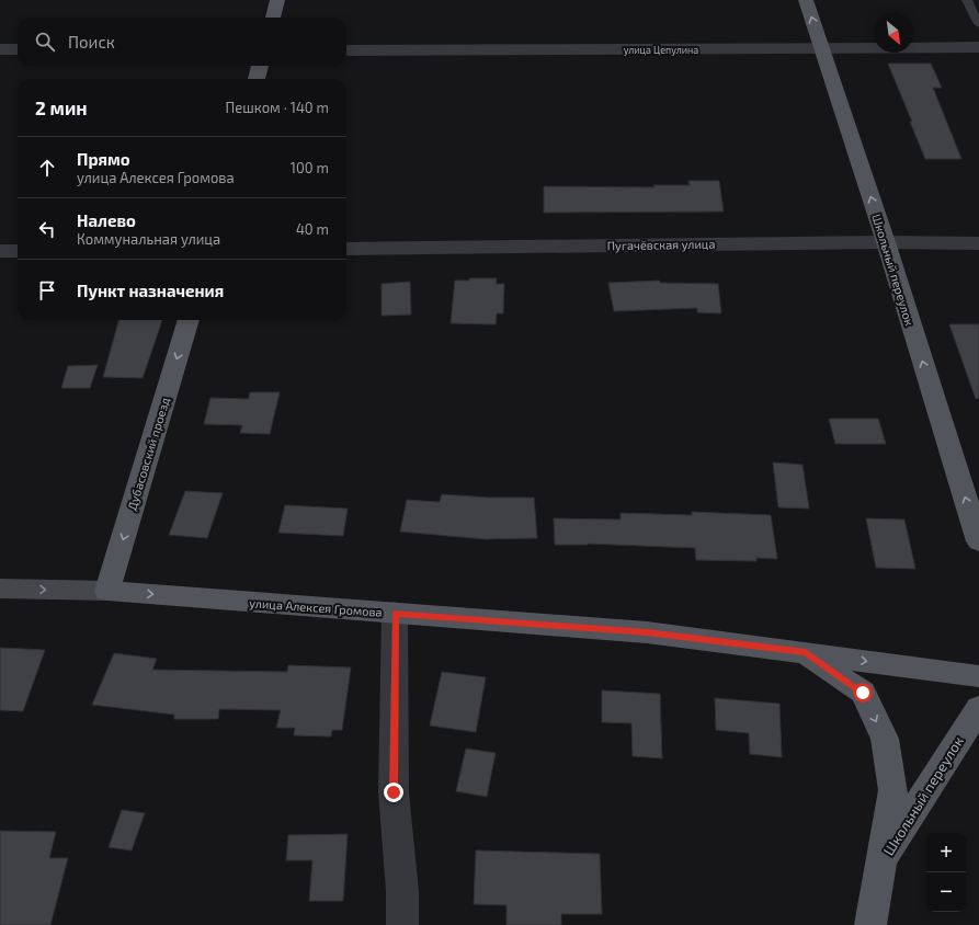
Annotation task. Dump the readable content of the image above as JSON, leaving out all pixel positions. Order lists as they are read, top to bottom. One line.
{"streets":{"main road":["Школьный переулок","Дубасовский проезд","улица Алексея Громова"],"street":["улица Цепулина","Пугачёвская улица"]},"crossings":[["улица Цепулина","Школьный переулок"],["Пугачёвская улица","Школьный переулок"],["Школьный переулок","улица Алексея Громова"],["Дубасовский проезд","улица Алексея Громова"]],"one_way":["Школьный переулок","Дубасовский проезд","улица Алексея Громова"],"north":"bottom right","page":{"search":"Поиск","heading":["2 мин","Пешком · 140 m"],"list":[["Прямо","улица Алексея Громова","100 m"],["Налево","Коммунальная улица","40 m"],"Пункт назначения"],"map_buttons":["+","−"]}}
